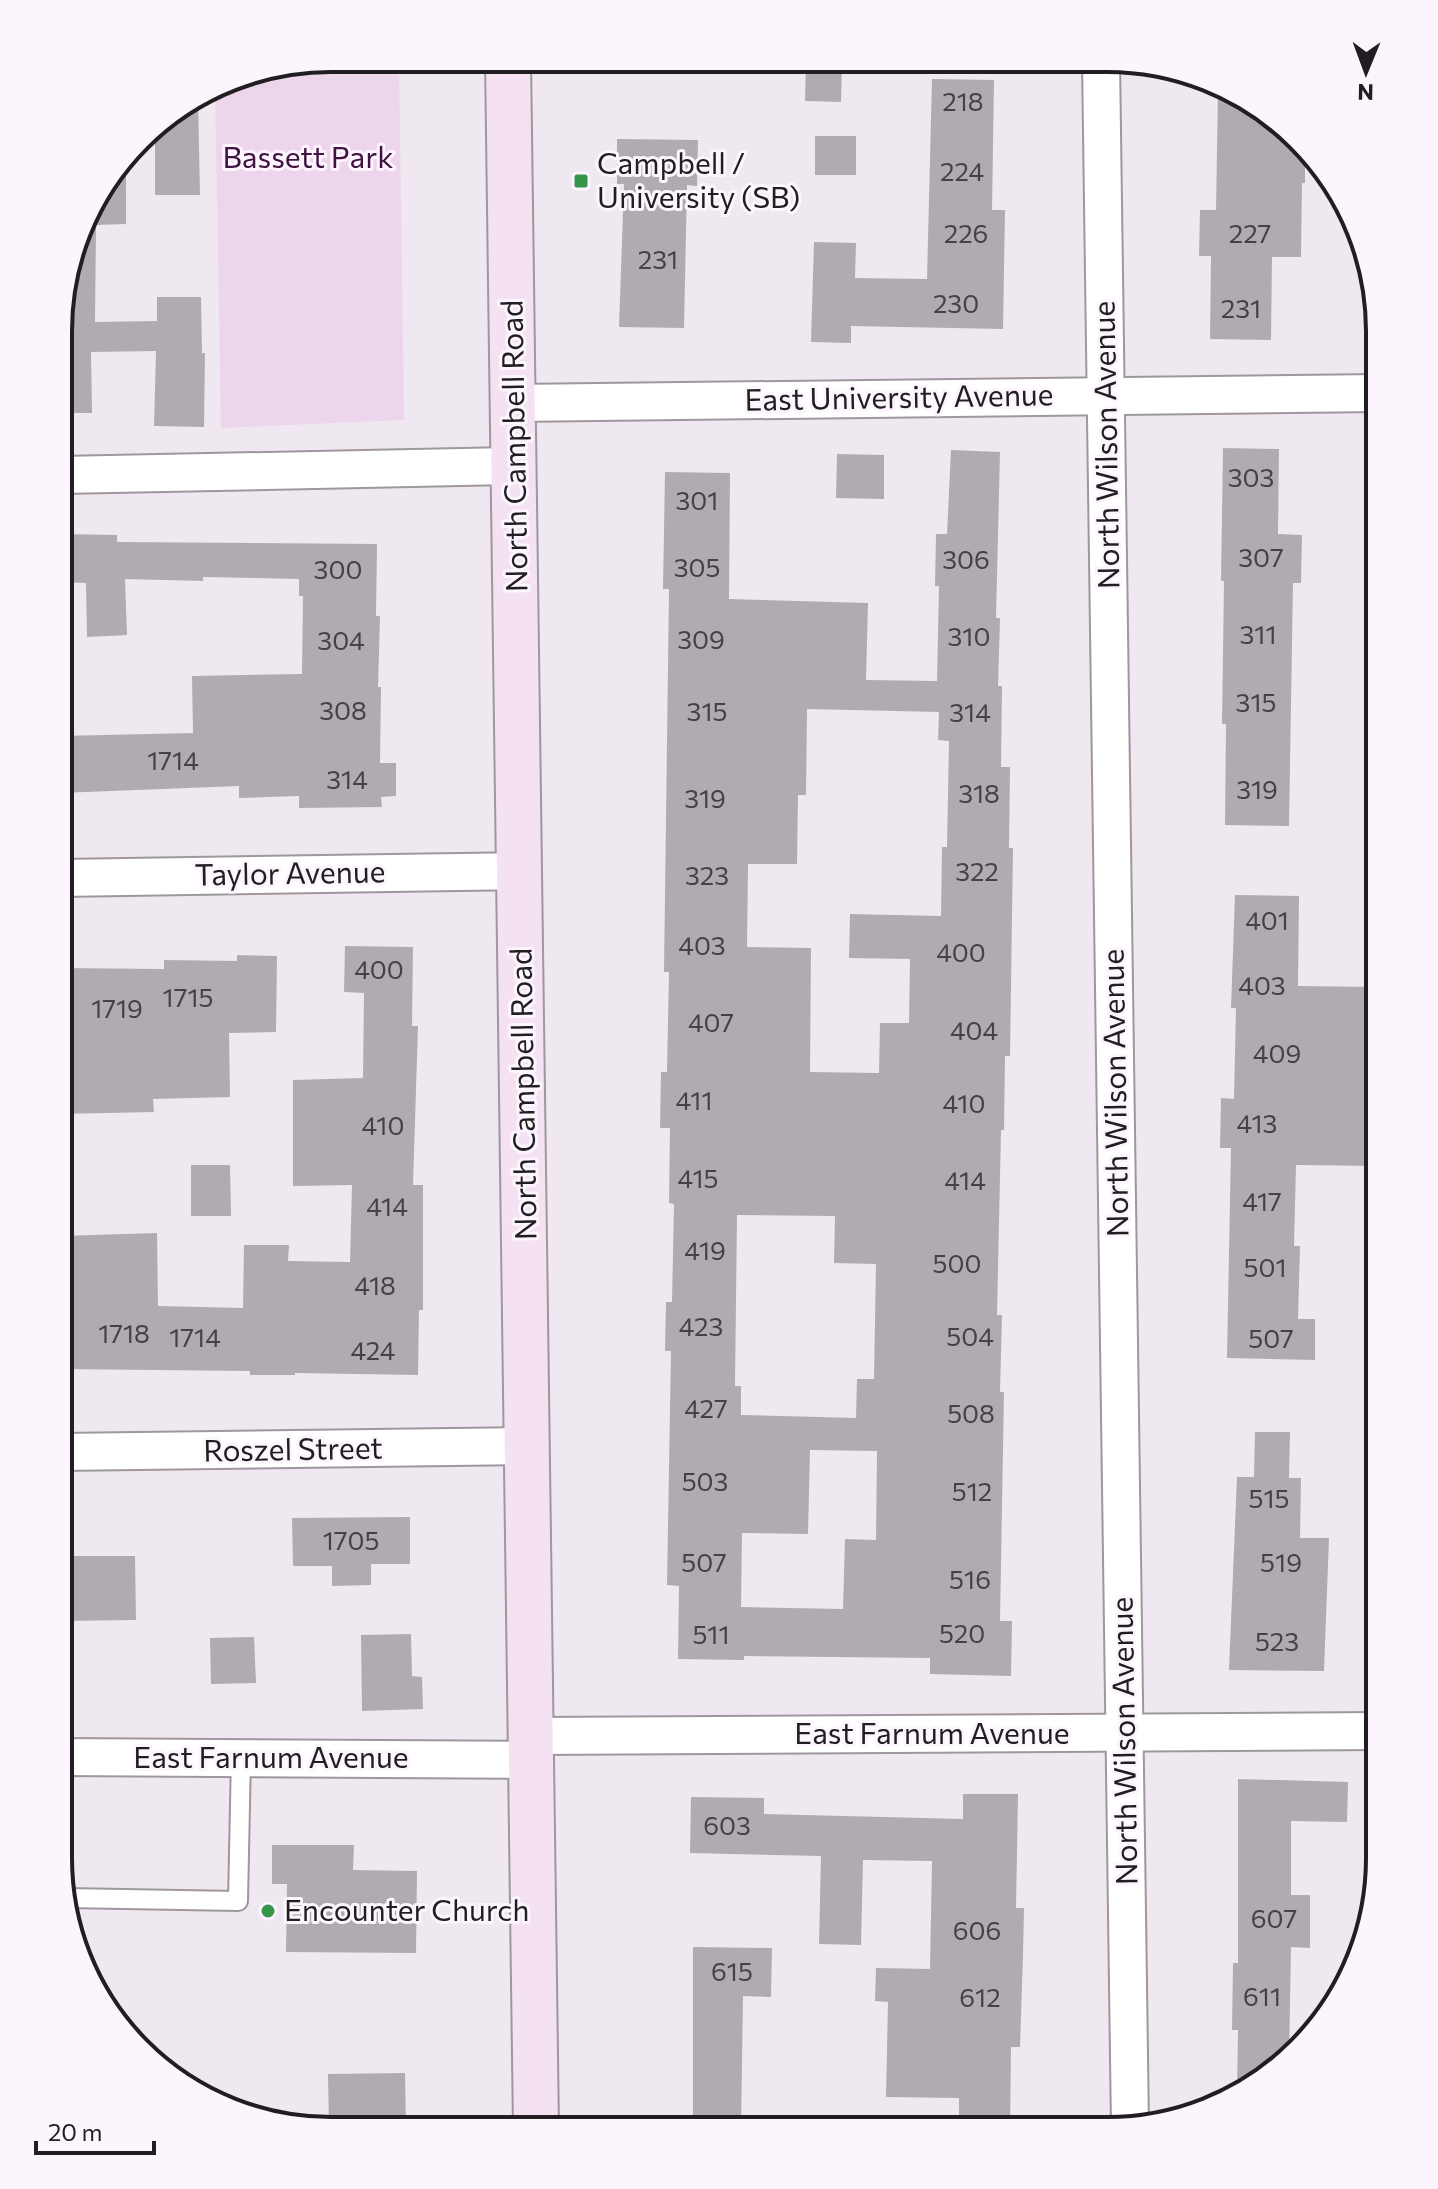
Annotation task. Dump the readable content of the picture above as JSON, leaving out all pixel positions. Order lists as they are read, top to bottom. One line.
{"streets":{"street":["East University Avenue","North Wilson Avenue","North Campbell Road","Taylor Avenue","Roszel Street","East Farnum Avenue"]},"crossings":[["East University Avenue","North Wilson Avenue"],["East University Avenue","North Campbell Road"],["North Wilson Avenue","East Farnum Avenue"],["North Campbell Road","Taylor Avenue"],["North Campbell Road","Roszel Street"],["North Campbell Road","East Farnum Avenue"]],"parks":["Bassett Park"],"places":{"transit":["Campbell / University (SB)"],"other":["Encounter Church"]},"house_numbers":["218","224","226","227","231","230","231","303","301","307","306","305","300","311","310","309","304","315","308","315","314","1714","314","319","318","319","322","323","401","403","400","400","403","1715","1719","407","404","409","411","410","413","410","415","414","417","414","419","500","501","418","423","1718","504","1714","507","424","427","508","503","512","515","1705","507","519","516","520","511","523","603","607","606","615","611","612"],"scale_bar":"20 m","north":"bottom"}
